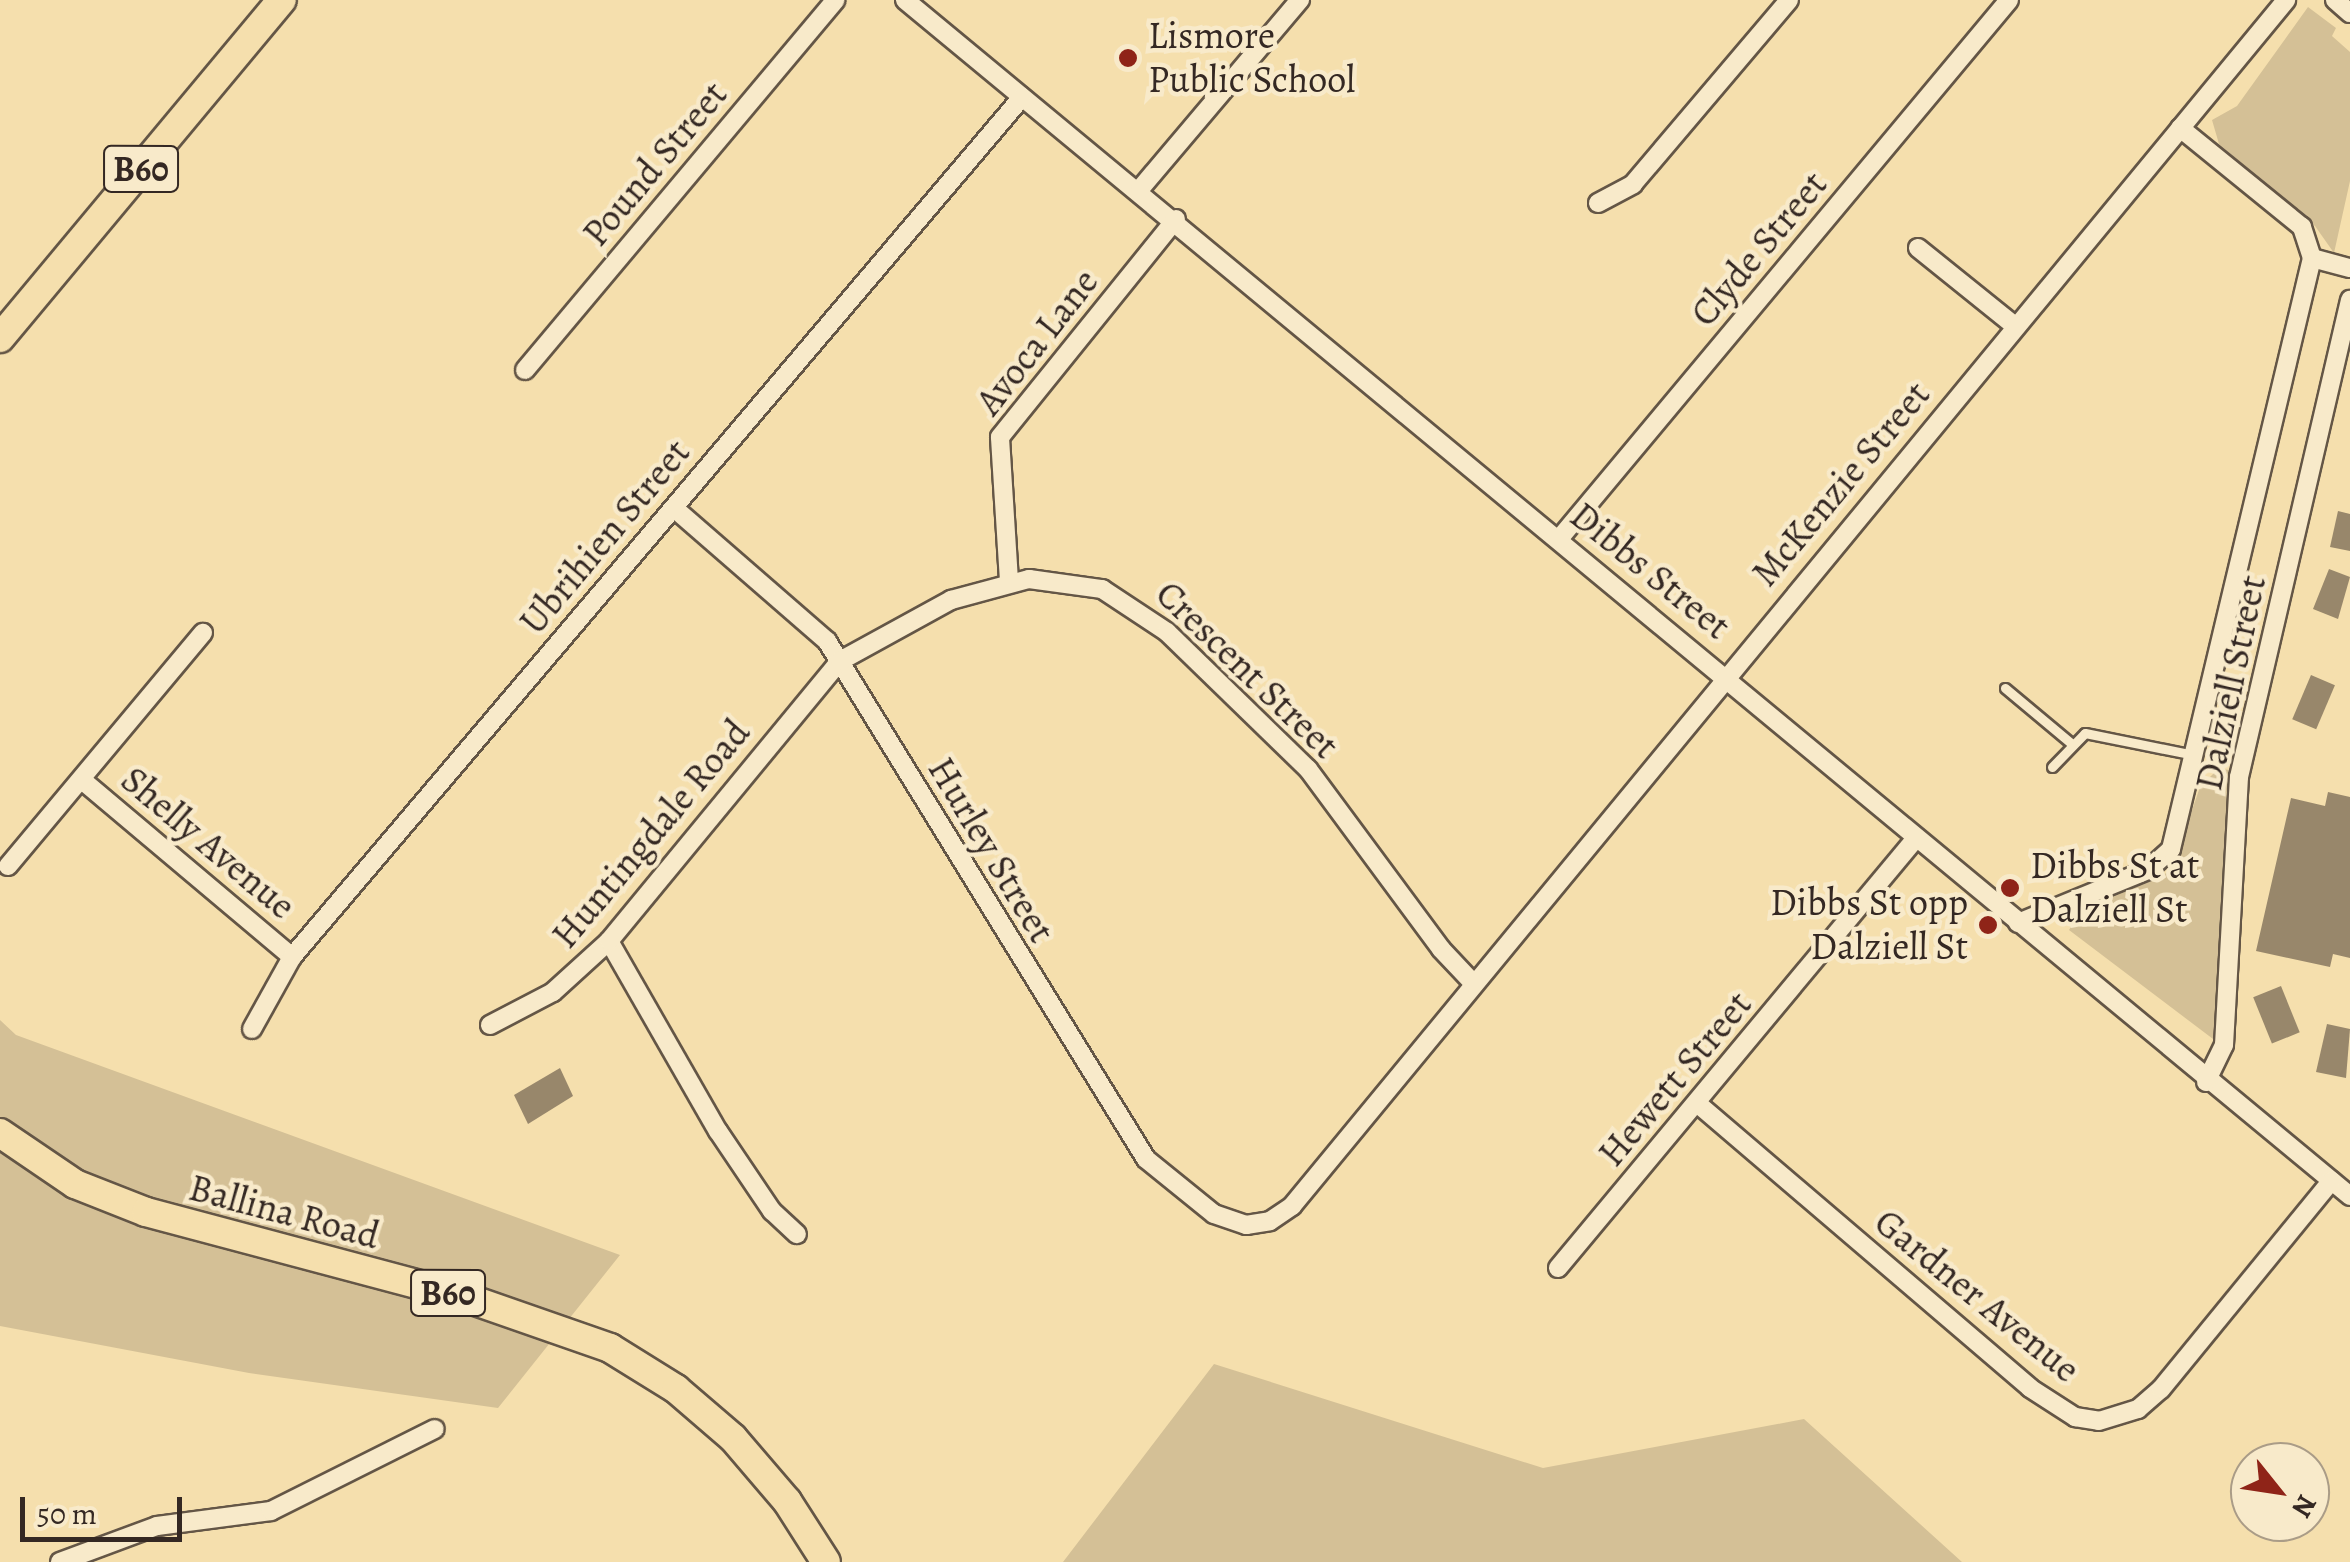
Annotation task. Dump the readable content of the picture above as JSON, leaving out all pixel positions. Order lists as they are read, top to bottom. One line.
{"streets":{"main road":["B60","Ballina Road"],"street":["Pound Street","Clyde Street","Avoca Lane","McKenzie Street","Ubrihien Street","Dibbs Street","Crescent Street","Dalziell Street","Huntingdale Road","Shelly Avenue","Hurley Street","Hewett Street","Gardner Avenue"]},"crossings":[["Clyde Street","Dibbs Street"],["Avoca Lane","Dibbs Street"],["Avoca Lane","Crescent Street"],["McKenzie Street","Dibbs Street"],["McKenzie Street","Crescent Street"],["McKenzie Street","Hurley Street"],["Ubrihien Street","Dibbs Street"],["Ubrihien Street","Shelly Avenue"],["Ubrihien Street","Hurley Street"],["Dibbs Street","Dalziell Street"],["Dibbs Street","Hewett Street"],["Dibbs Street","Gardner Avenue"],["Crescent Street","Huntingdale Road"],["Crescent Street","Hurley Street"],["Huntingdale Road","Hurley Street"],["Hewett Street","Gardner Avenue"]],"places":["Lismore Public School","Dibbs St at Dalziell St","Dibbs St opp Dalziell St"],"scale_bar":"50 m","north":"bottom right"}
